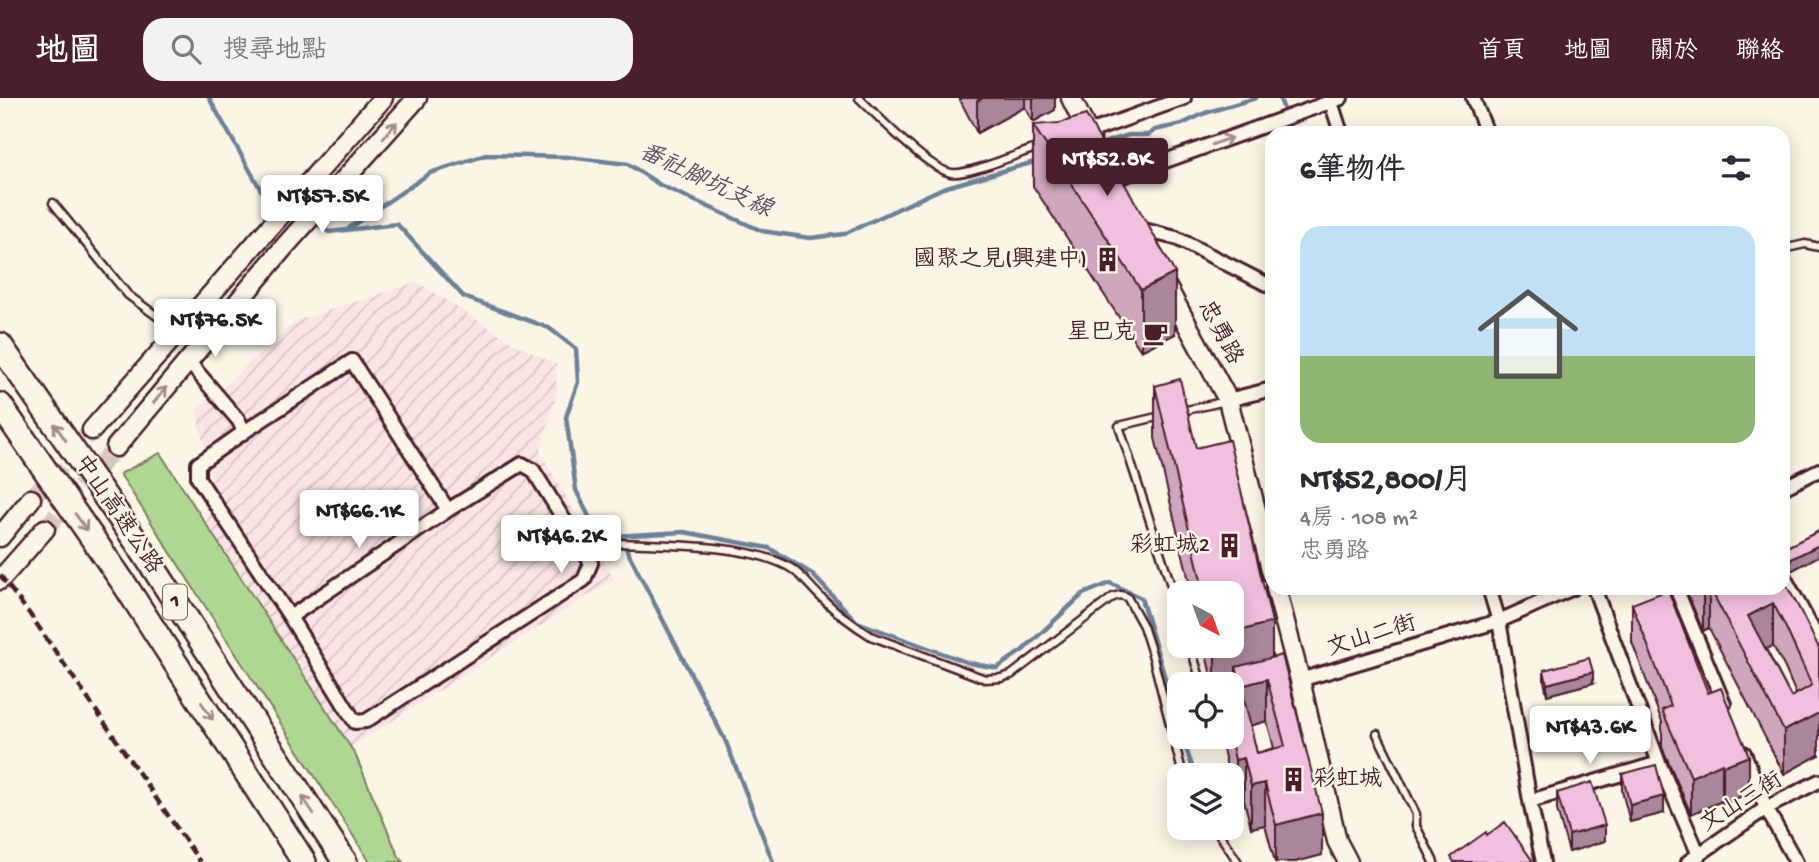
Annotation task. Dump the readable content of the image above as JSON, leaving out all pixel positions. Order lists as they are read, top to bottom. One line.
{"streets":{"highway":["中山高速公路","1"],"street":["忠勇路","文山二街","文山三街"]},"water":["番社腳坑支線"],"places":{"building":["國聚之見(興建中)","彩虹城2","彩虹城"],"cafe":["星巴克"]},"north":"bottom right","page":{"header":"地圖","search":"搜尋地點","nav":["首頁","地圖","關於","聯絡"],"heading":"6筆物件","price":["NT$52.8K","NT$57.5K","NT$76.5K","NT$66.1K","NT$46.2K","NT$43.6K"],"list":[{"name":"NT$52,800/月","note":"4房 · 108 m² · 忠勇路"}]}}
